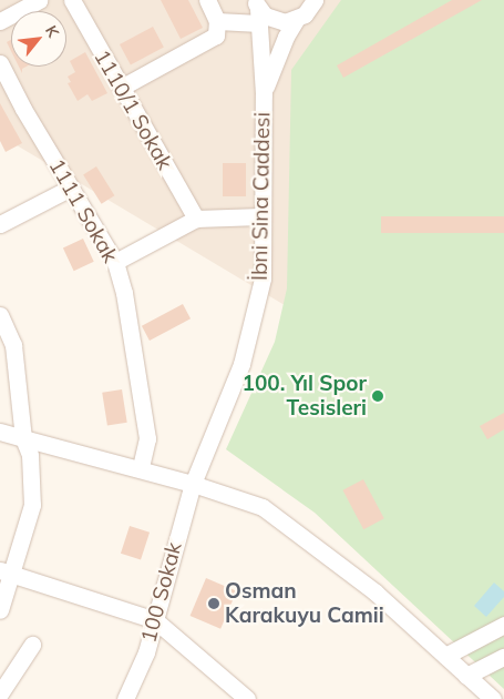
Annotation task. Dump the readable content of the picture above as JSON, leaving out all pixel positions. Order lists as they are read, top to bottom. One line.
{"streets":{"street":["1110/1 Sokak","İbni Sina Caddesi","1111 Sokak","100 Sokak"]},"crossings":[["İbni Sina Caddesi","100 Sokak"]],"places":["100. Yıl Spor Tesisleri","Osman Karakuyu Camii"],"north":"top right"}
